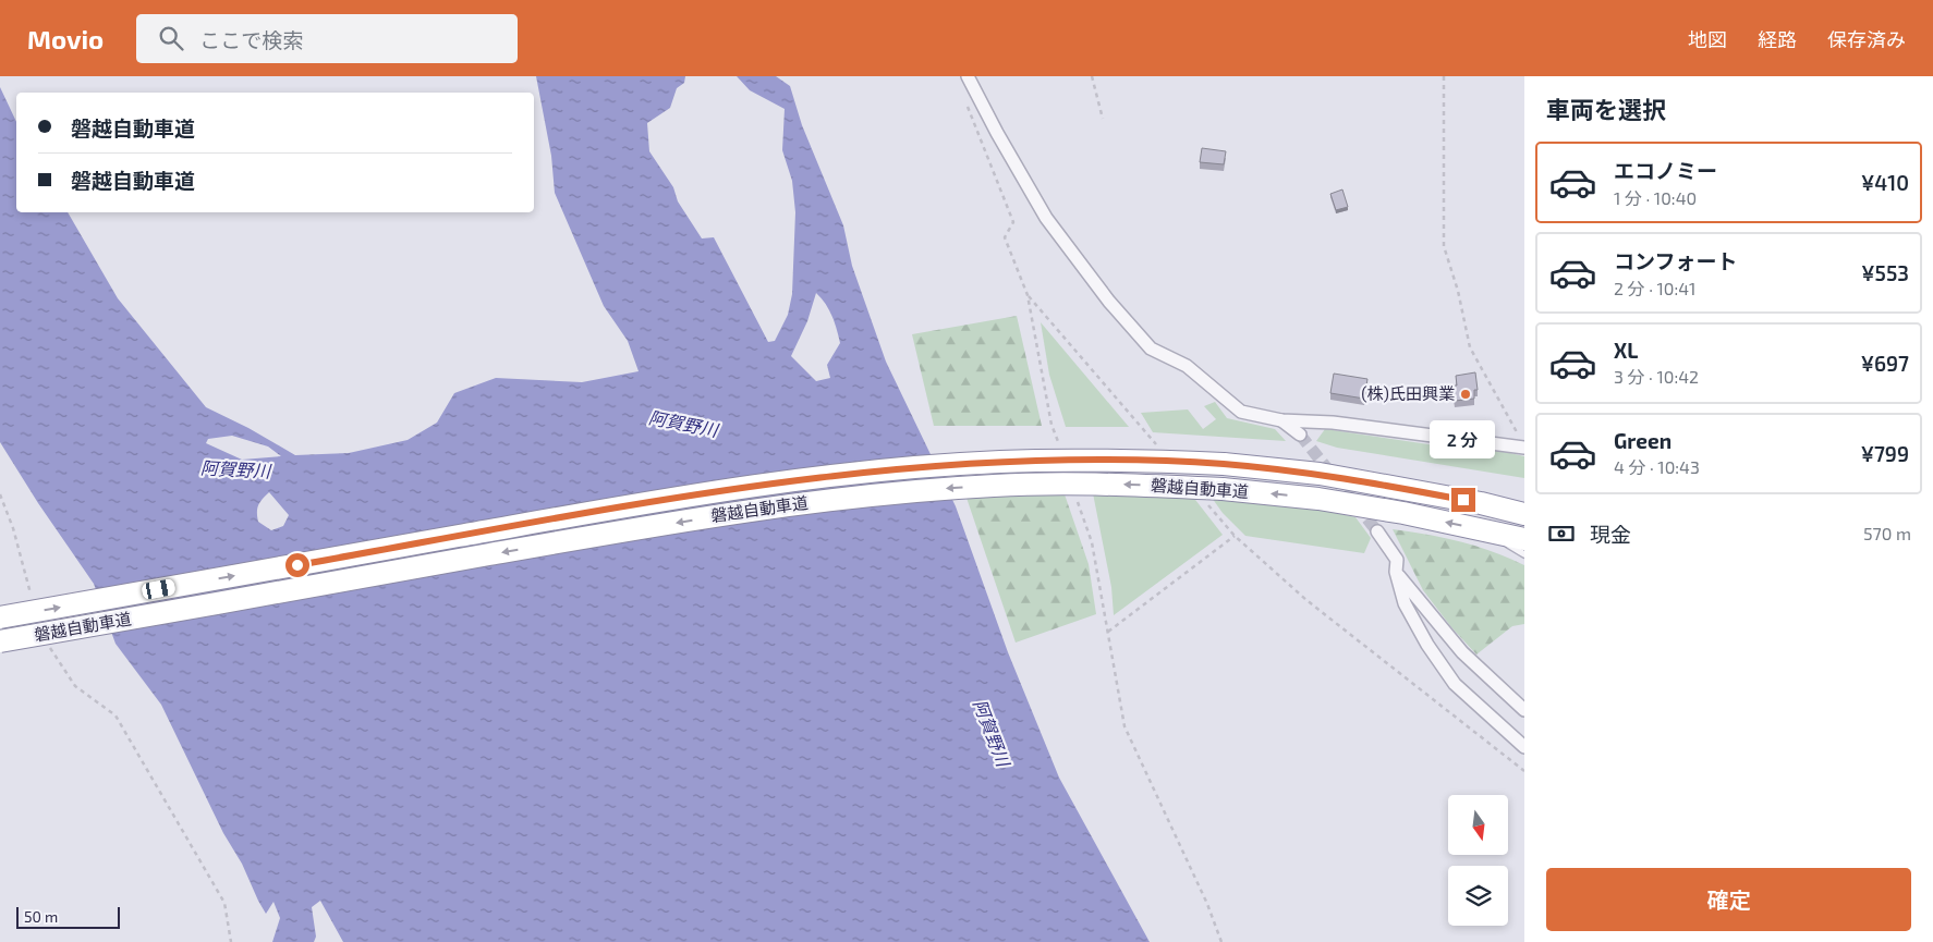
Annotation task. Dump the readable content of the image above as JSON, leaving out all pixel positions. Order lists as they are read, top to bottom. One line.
{"streets":{"highway":["磐越自動車道"]},"water":["阿賀野川"],"places":["(株)氏田興業"],"scale_bar":"50 m","north":"bottom","page":{"header":"Movio","search":"ここで検索","nav":["地図","経路","保存済み"],"heading":"車両を選択","banner":["磐越自動車道","磐越自動車道"],"list":[{"name":"エコノミー","note":"1 分 · 10:40","value":"¥410"},{"name":"コンフォート","note":"2 分 · 10:41","value":"¥553"},{"name":"XL","note":"3 分 · 10:42","value":"¥697"},{"name":"Green","note":"4 分 · 10:43","value":"¥799"}],"bubble":"2 分","pay":["現金","570 m"],"buttons":"確定","scale":"50 m"}}
